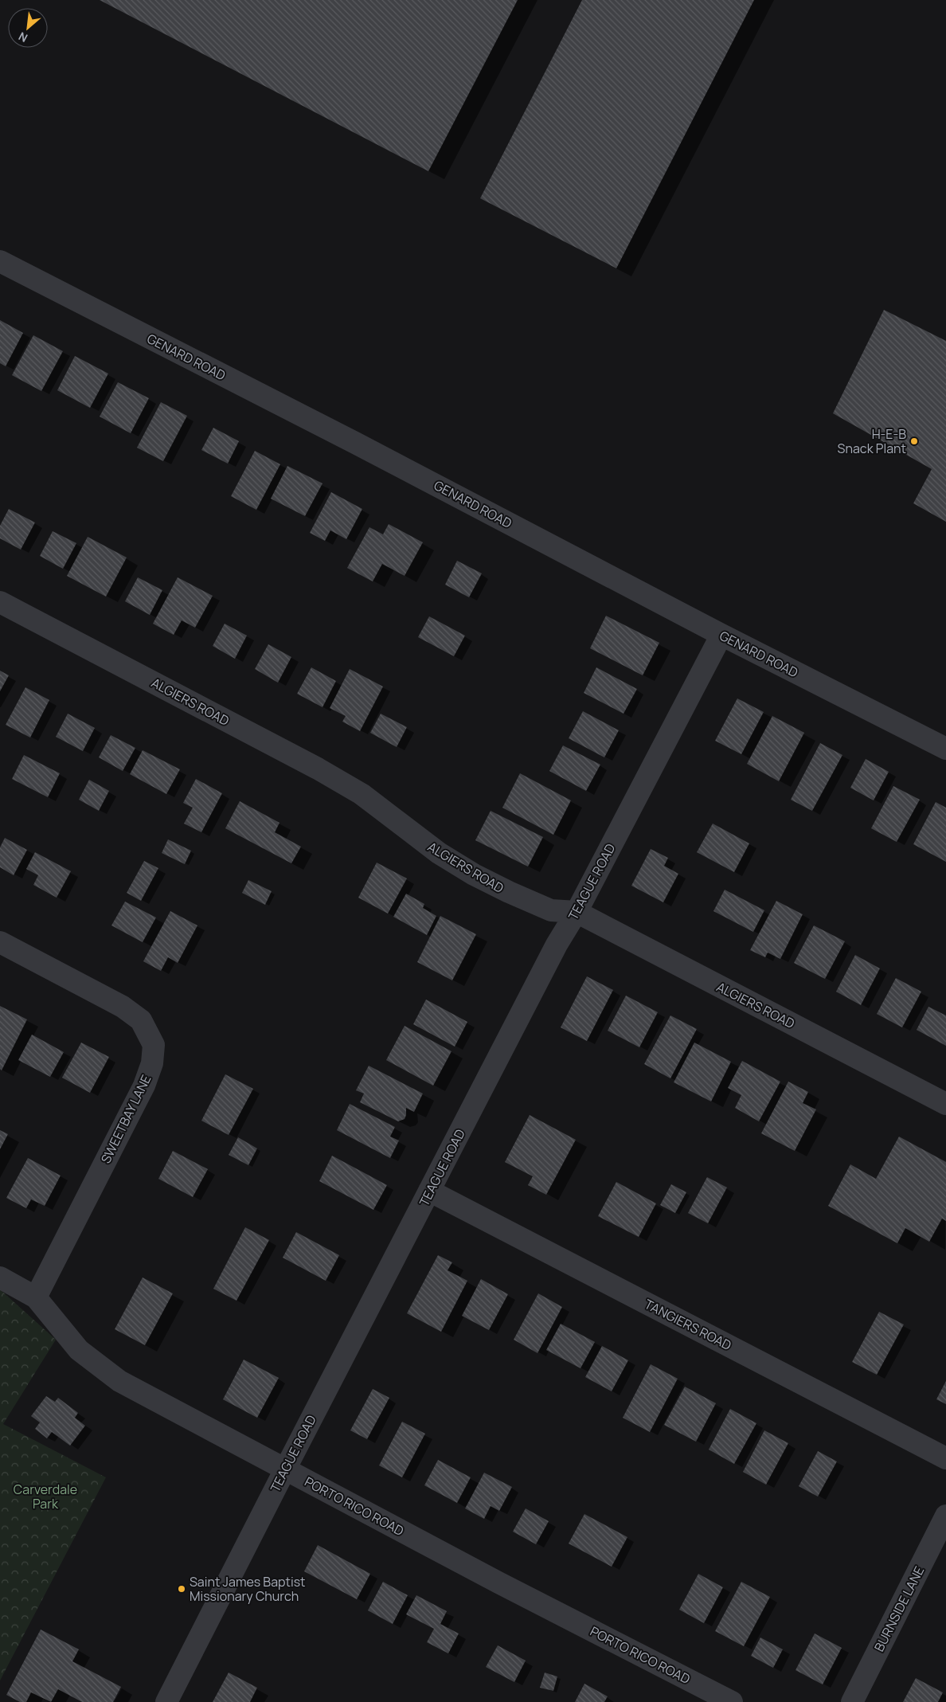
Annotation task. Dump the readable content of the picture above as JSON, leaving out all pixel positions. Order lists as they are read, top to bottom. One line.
{"streets":{"street":["GENARD ROAD","ALGIERS ROAD","TEAGUE ROAD","SWEETBAY LANE","TANGIERS ROAD","PORTO RICO ROAD","BURNSIDE LANE"]},"crossings":[["GENARD ROAD","TEAGUE ROAD"],["ALGIERS ROAD","TEAGUE ROAD"],["TEAGUE ROAD","TANGIERS ROAD"],["TEAGUE ROAD","PORTO RICO ROAD"],["SWEETBAY LANE","PORTO RICO ROAD"]],"parks":["Carverdale Park"],"places":["H-E-B Snack Plant","Saint James Baptist Missionary Church"],"north":"bottom left"}
